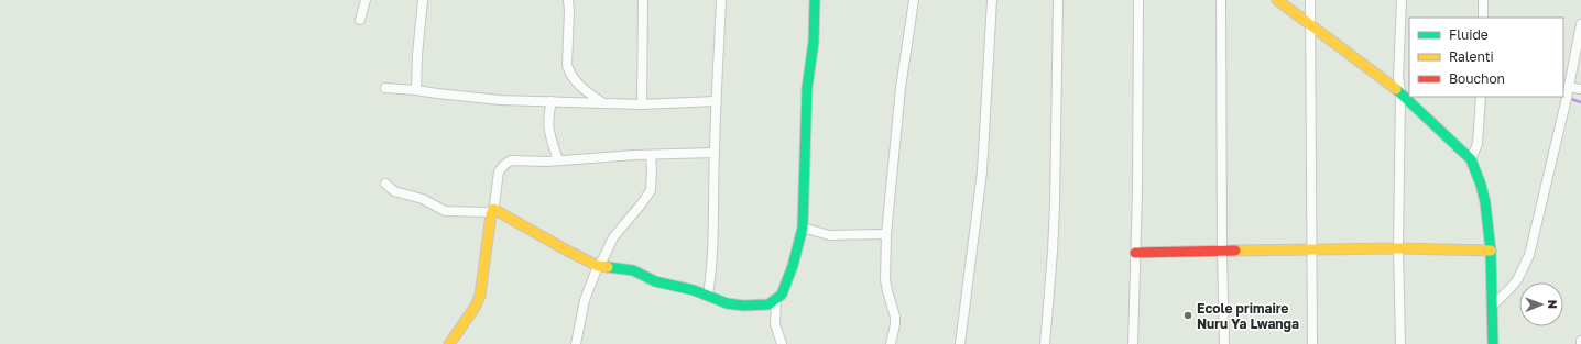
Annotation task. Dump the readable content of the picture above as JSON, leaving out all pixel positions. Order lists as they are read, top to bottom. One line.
{"places":["Ecole primaire Nuru Ya Lwanga"],"legend":["Fluide","Ralenti","Bouchon"],"north":"right"}
